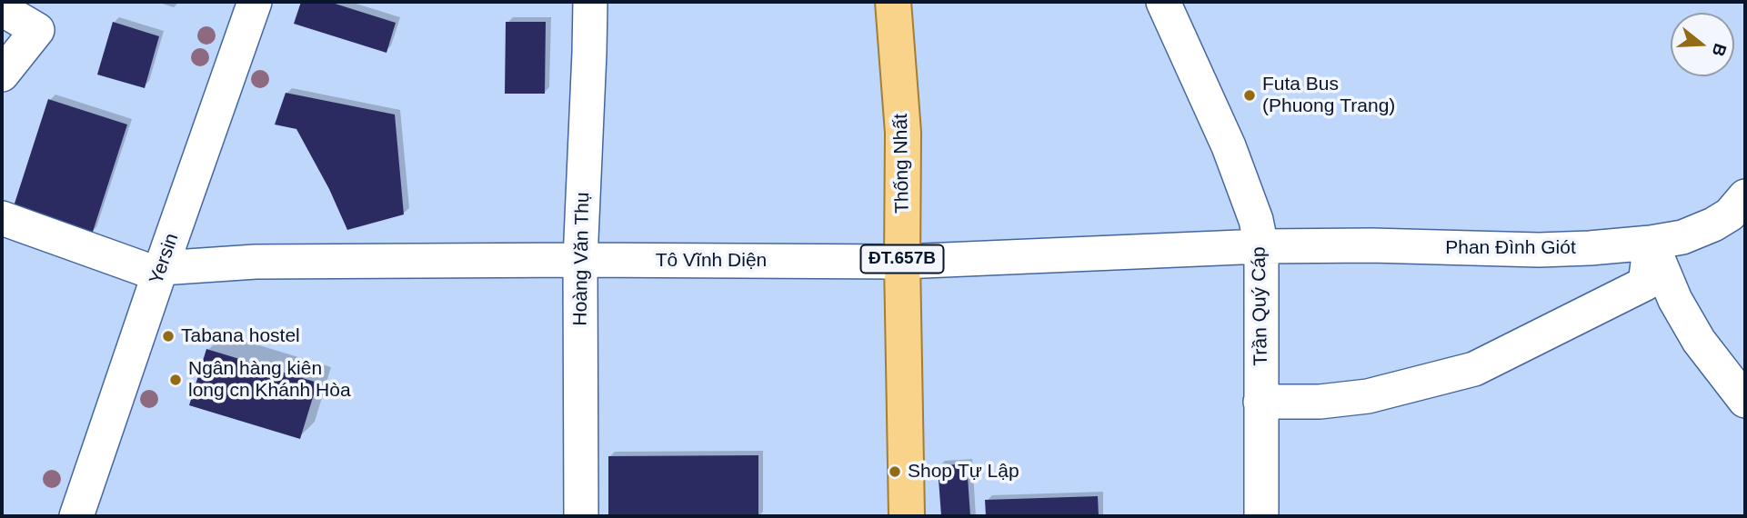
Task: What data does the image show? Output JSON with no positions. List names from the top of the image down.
{
  "streets": {
    "main road": ["Thống Nhất", "ĐT.657B"],
    "street": [
      "Phan Đình Giót",
      "Yersin",
      "Hoàng Văn Thụ",
      "Tô Vĩnh Diện",
      "Trần Quý Cáp"
    ]
  },
  "crossings": [
    ["Thống Nhất", "Tô Vĩnh Diện"],
    ["Phan Đình Giót", "Tô Vĩnh Diện"],
    ["Phan Đình Giót", "Trần Quý Cáp"],
    ["Yersin", "Tô Vĩnh Diện"],
    ["Hoàng Văn Thụ", "Tô Vĩnh Diện"],
    ["Tô Vĩnh Diện", "Trần Quý Cáp"]
  ],
  "places": [
    "Futa Bus (Phuong Trang)",
    "Tabana hostel",
    "Ngân hàng kiên long cn Khánh Hòa",
    "Shop Tự Lập"
  ],
  "north": "right"
}
